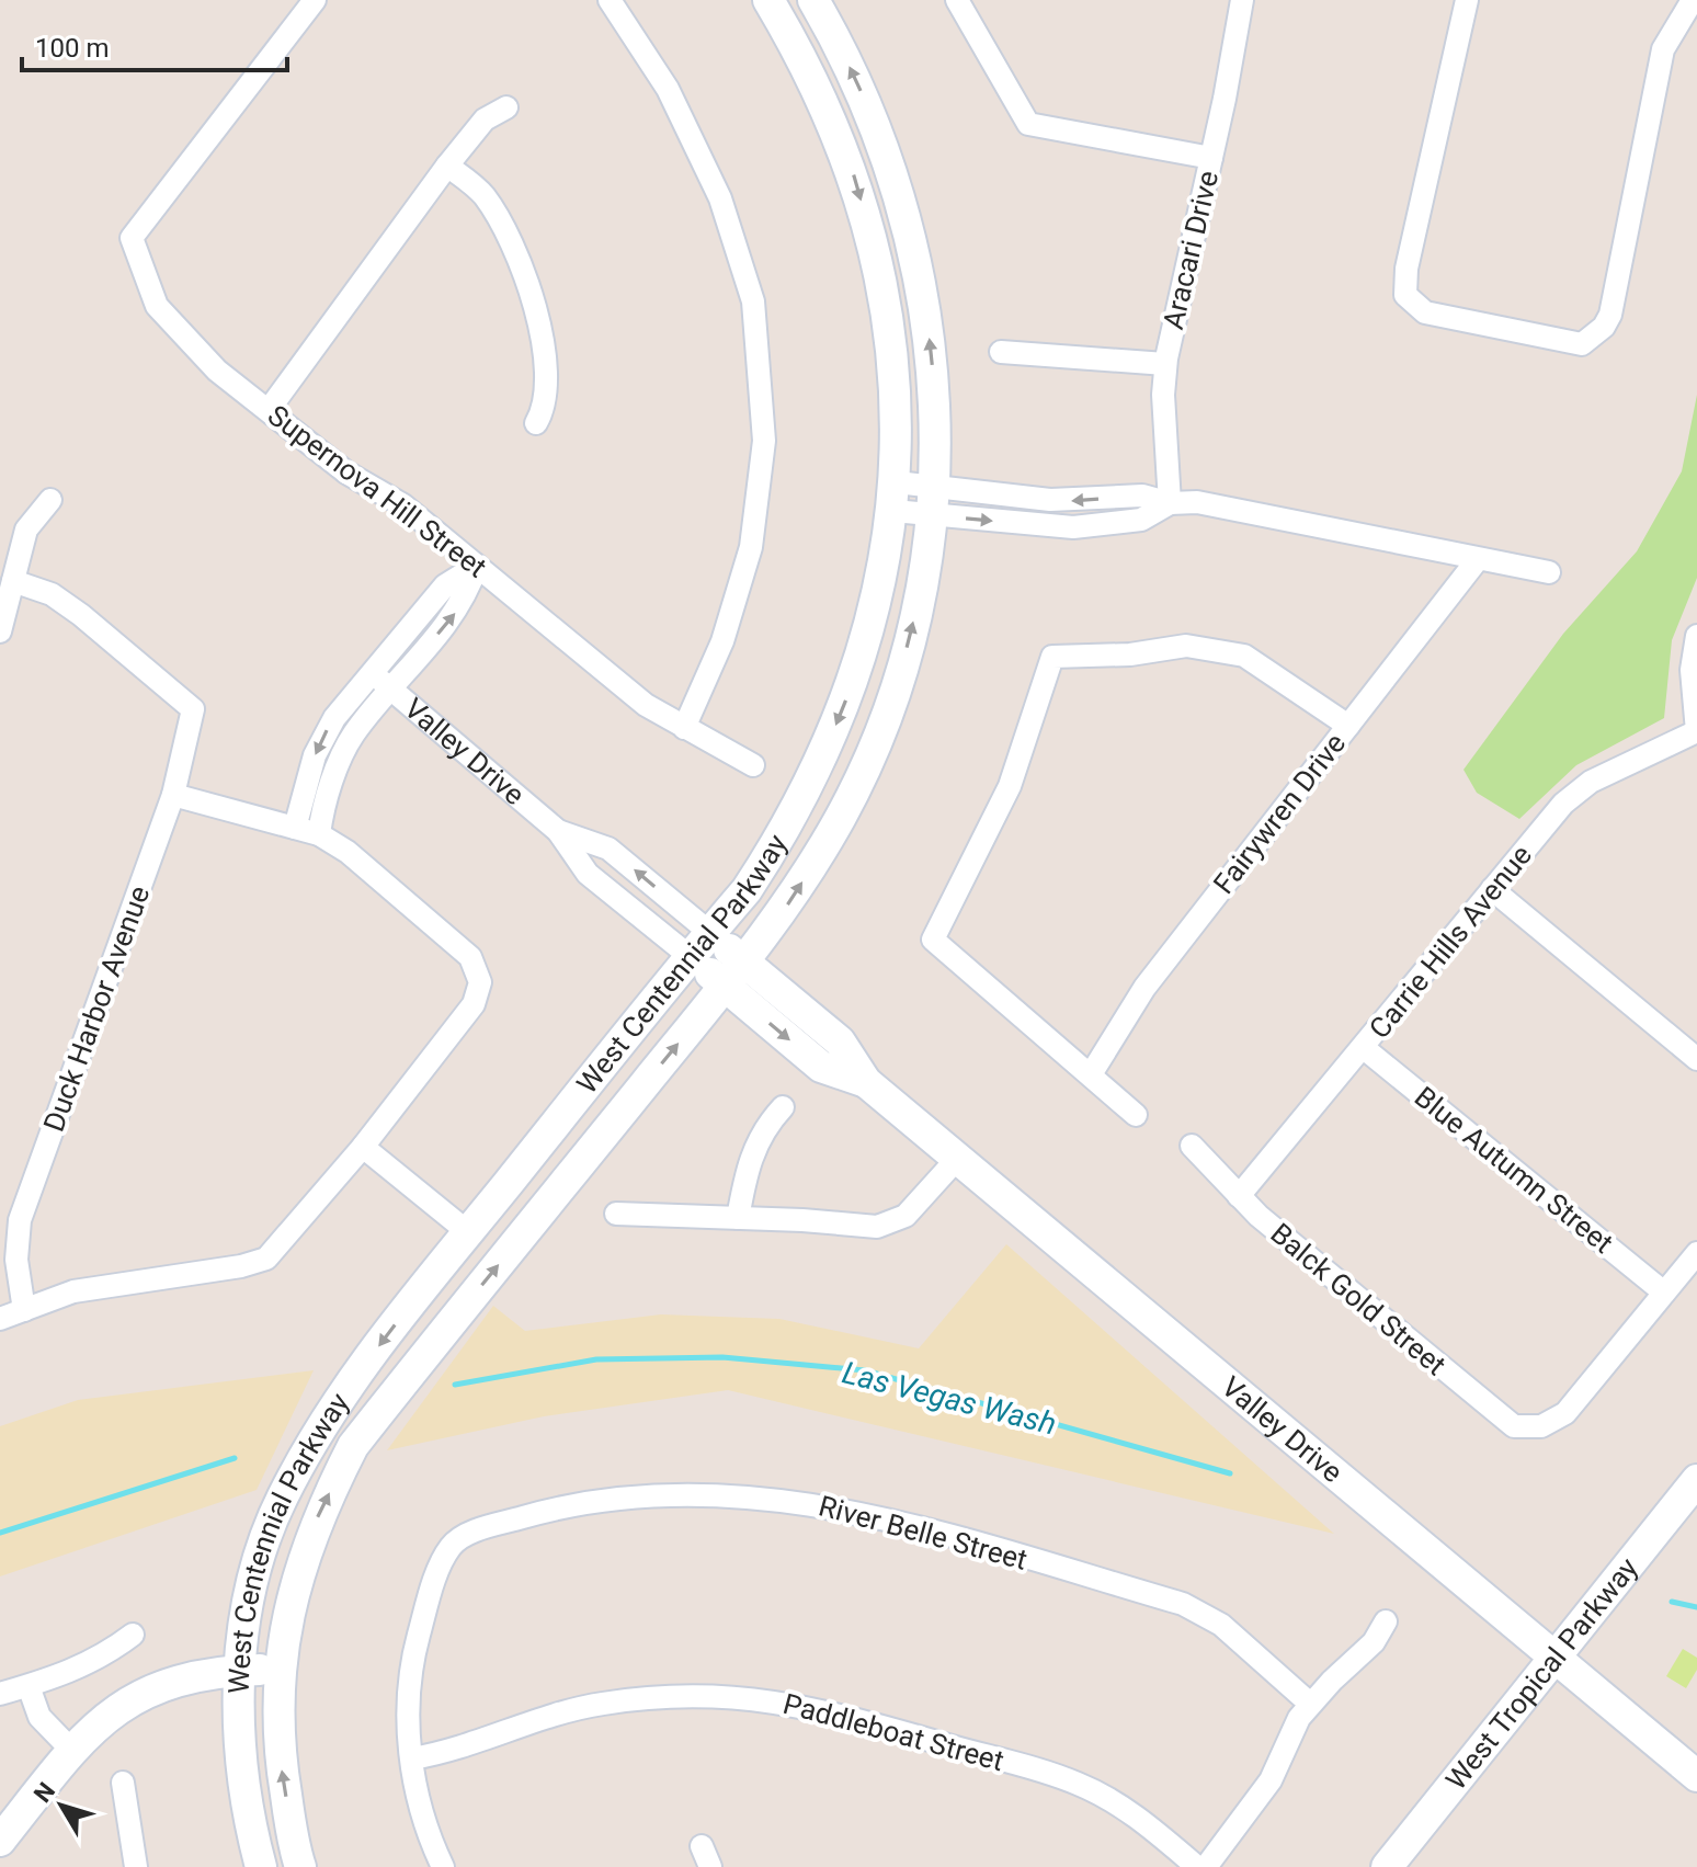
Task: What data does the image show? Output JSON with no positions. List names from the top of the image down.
{
  "streets": {
    "main road": ["Valley Drive", "West Centennial Parkway", "West Tropical Parkway"],
    "street": [
      "Aracari Drive",
      "Supernova Hill Street",
      "Fairywren Drive",
      "Carrie Hills Avenue",
      "Duck Harbor Avenue",
      "Blue Autumn Street",
      "Balck Gold Street",
      "River Belle Street",
      "Paddleboat Street"
    ]
  },
  "crossings": [
    ["Valley Drive", "West Centennial Parkway"],
    ["Valley Drive", "West Tropical Parkway"],
    ["Carrie Hills Avenue", "Blue Autumn Street"],
    ["Carrie Hills Avenue", "Balck Gold Street"],
    ["Blue Autumn Street", "Balck Gold Street"],
    ["River Belle Street", "Paddleboat Street"]
  ],
  "water": ["Las Vegas Wash"],
  "scale_bar": "100 m",
  "north": "top left"
}
